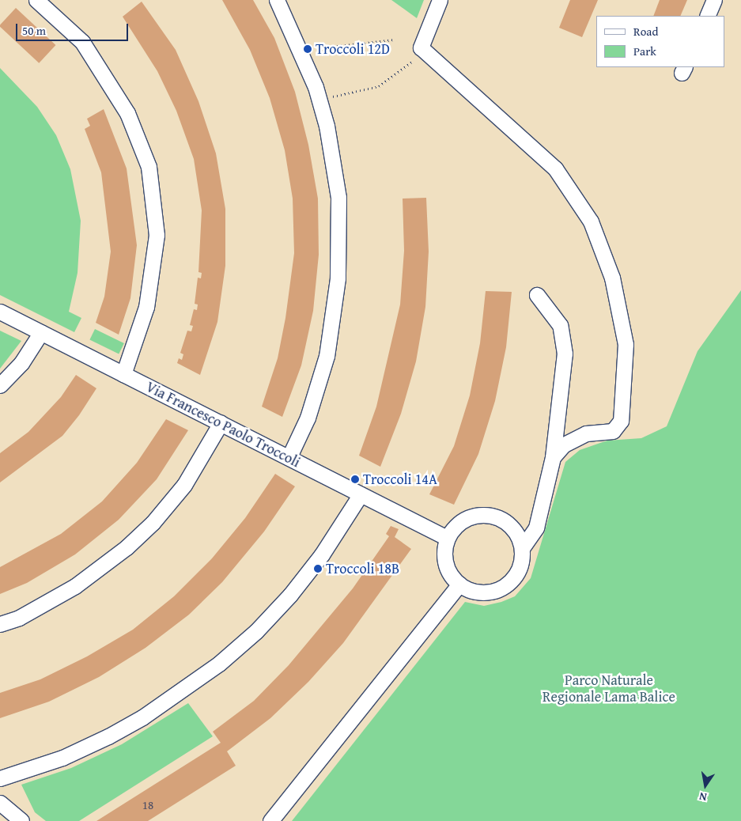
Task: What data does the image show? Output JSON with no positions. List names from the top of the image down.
{
  "streets": {
    "street": ["Via Francesco Paolo Troccoli"]
  },
  "parks": ["Parco Naturale Regionale Lama Balice"],
  "places": ["Troccoli 12D", "Troccoli 14A", "Troccoli 18B"],
  "house_numbers": ["18"],
  "legend": ["Road", "Park"],
  "scale_bar": "50 m",
  "north": "bottom"
}
